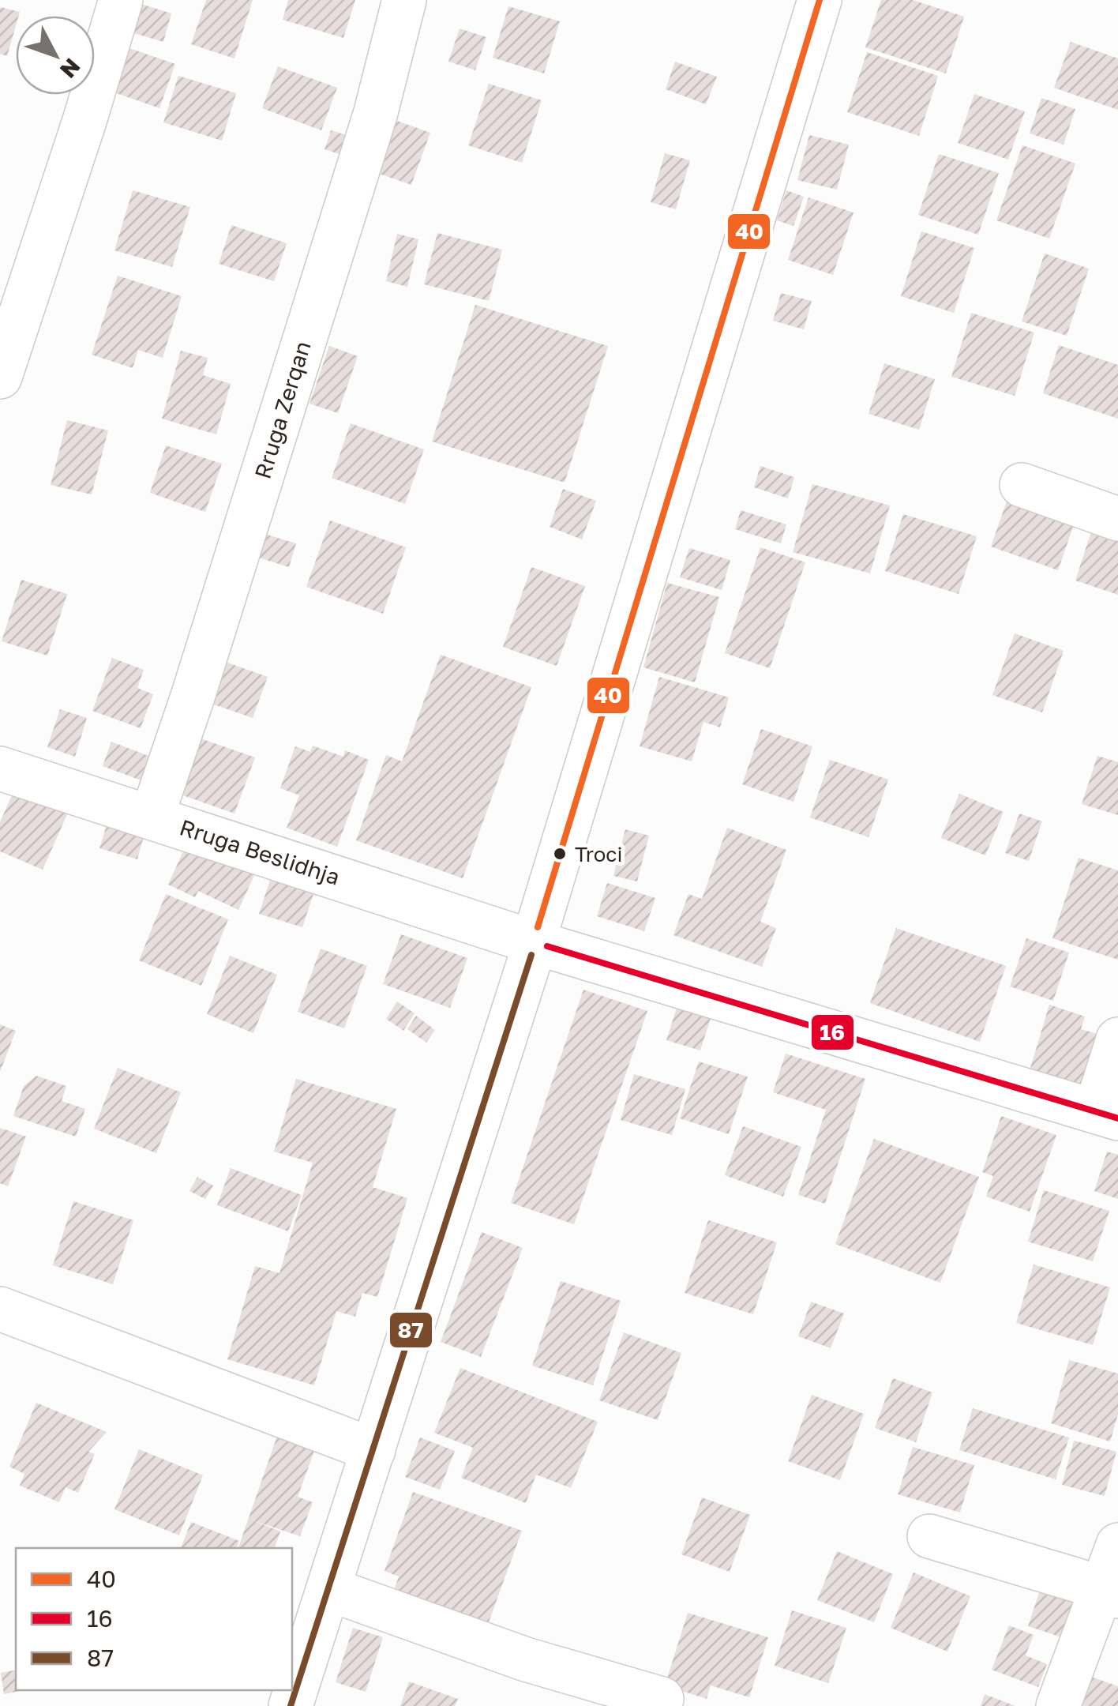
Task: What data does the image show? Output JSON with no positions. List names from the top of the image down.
{
  "streets": {
    "street": ["Rruga Zerqan", "Rruga Beslidhja"]
  },
  "crossings": [
    ["Rruga Zerqan", "Rruga Beslidhja"]
  ],
  "places": ["Troci"],
  "lines": ["transit line 40", "transit line 16", "transit line 87"],
  "legend": ["40", "16", "87"],
  "north": "bottom right"
}
